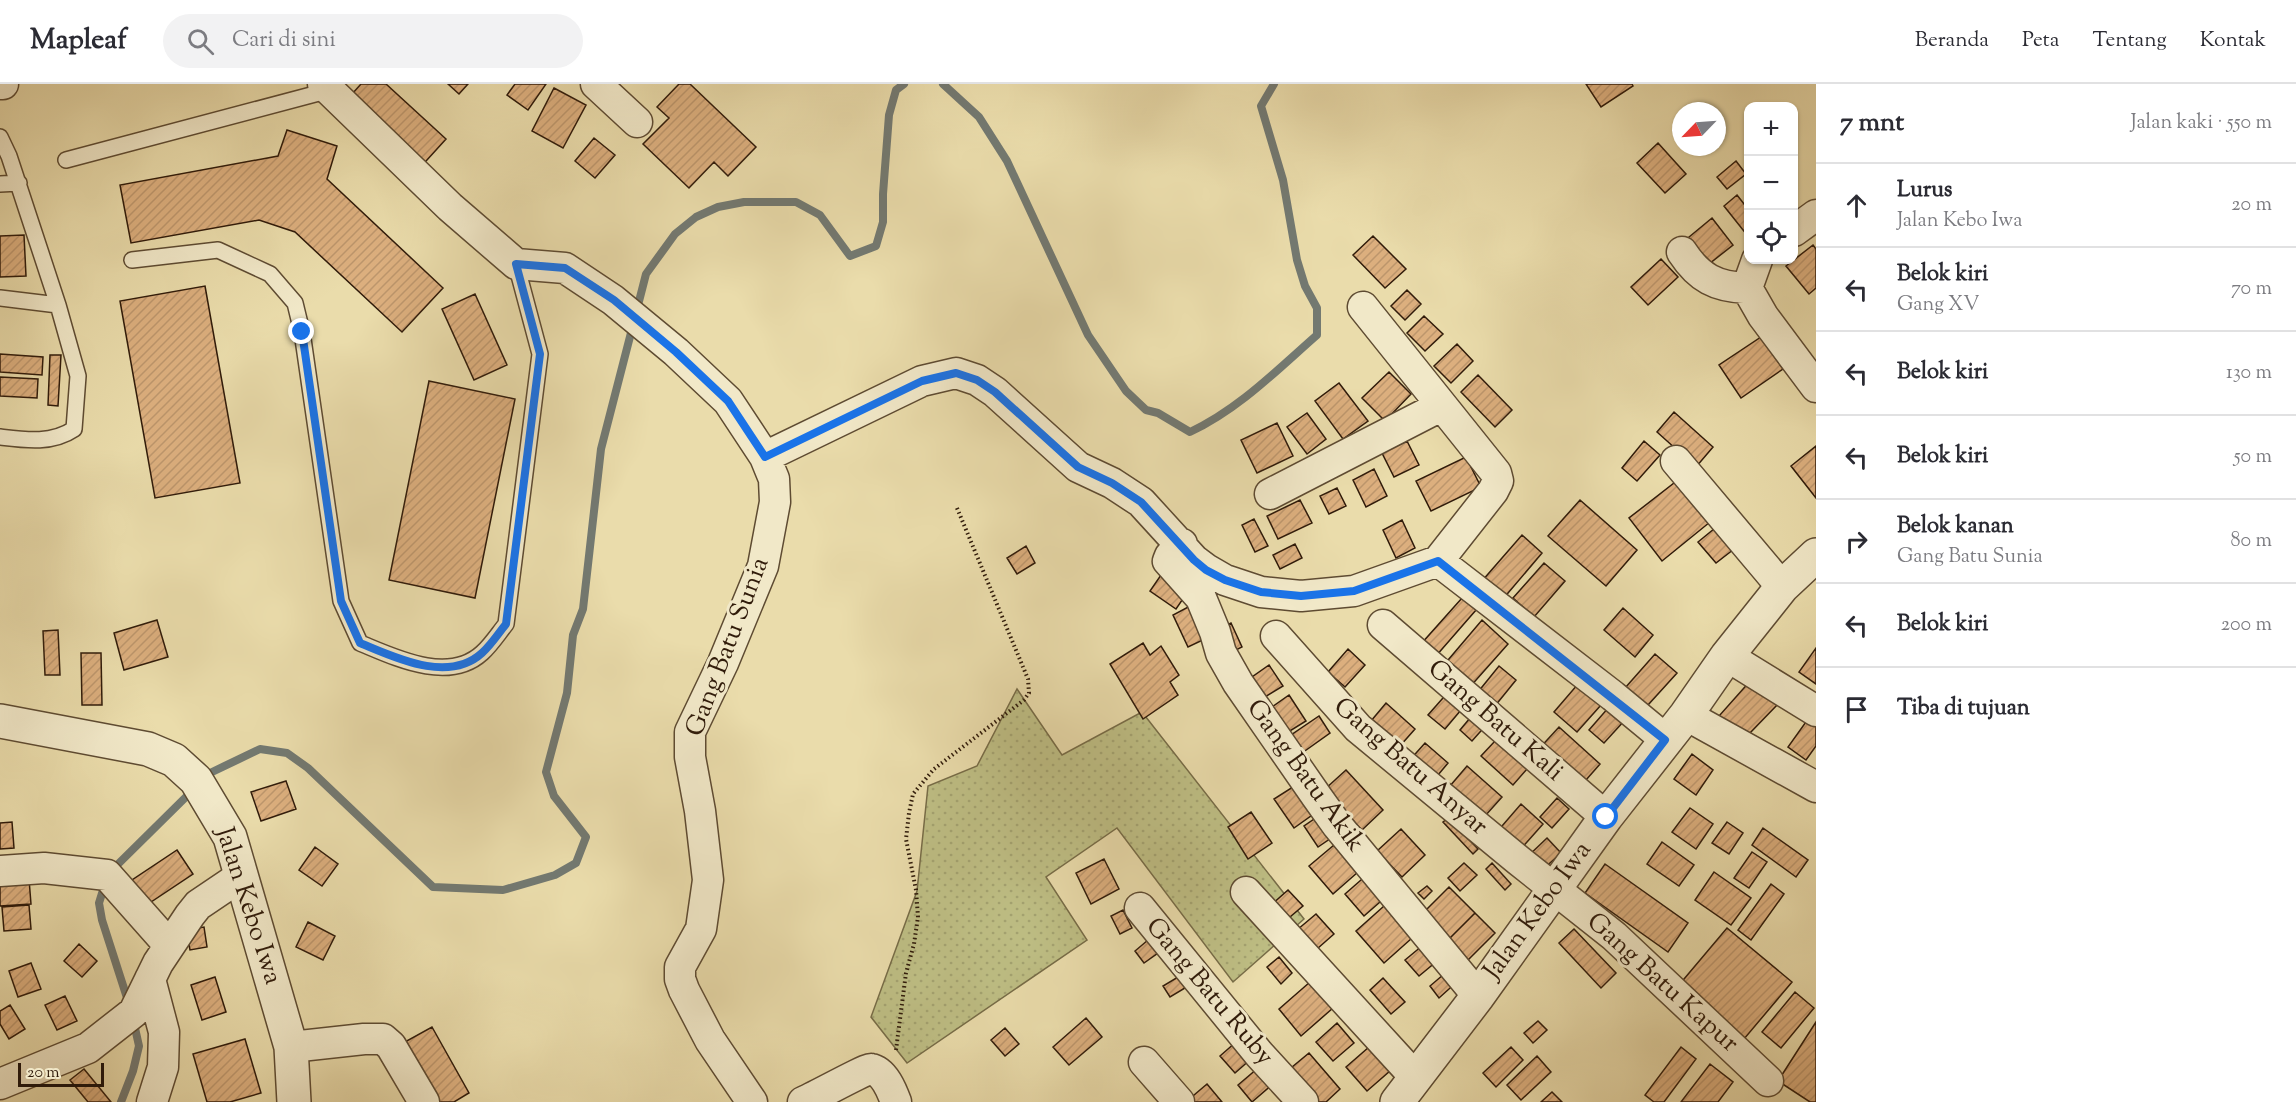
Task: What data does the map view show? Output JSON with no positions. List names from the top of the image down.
{
  "streets": {
    "street": [
      "Gang Batu Sunia",
      "Gang Batu Kali",
      "Gang Batu Anyar",
      "Gang Batu Akik",
      "Jalan Kebo Iwa",
      "Gang Batu Kapur",
      "Gang Batu Ruby"
    ]
  },
  "crossings": [
    ["Gang Batu Kali", "Jalan Kebo Iwa"],
    ["Gang Batu Anyar", "Jalan Kebo Iwa"],
    ["Gang Batu Anyar", "Gang Batu Kapur"],
    ["Gang Batu Akik", "Jalan Kebo Iwa"],
    ["Jalan Kebo Iwa", "Gang Batu Kapur"]
  ],
  "scale_bar": "20 m",
  "north": "bottom left",
  "page": {
    "header": "Mapleaf",
    "search": "Cari di sini",
    "nav": [
      "Beranda",
      "Peta",
      "Tentang",
      "Kontak"
    ],
    "heading": ["7 mnt", "Jalan kaki · 550 m"],
    "map_buttons": ["+", "−"],
    "list": [
      ["Lurus", "Jalan Kebo Iwa", "20 m"],
      ["Belok kiri", "Gang XV", "70 m"],
      ["Belok kiri", "130 m"],
      ["Belok kiri", "50 m"],
      ["Belok kanan", "Gang Batu Sunia", "80 m"],
      ["Belok kiri", "200 m"],
      "Tiba di tujuan"
    ],
    "scale": "20 m"
  }
}
